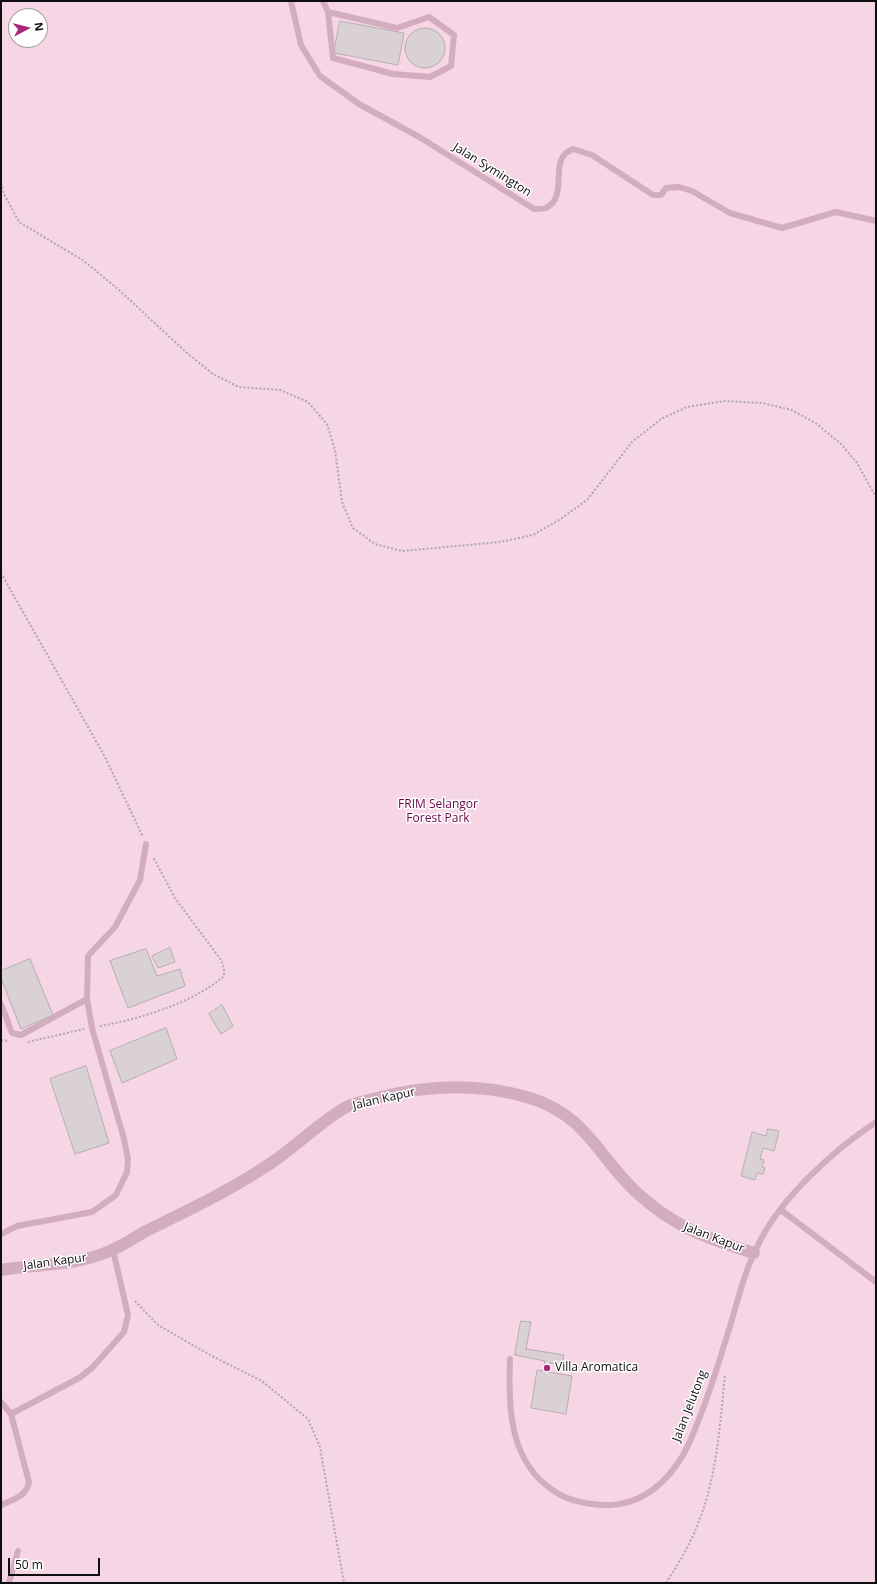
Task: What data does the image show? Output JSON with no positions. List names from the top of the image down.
{
  "streets": {
    "street": ["Jalan Kapur"],
    "lane": ["Jalan Symington", "Jalan Jelutong"]
  },
  "crossings": [
    ["Jalan Kapur", "Jalan Jelutong"]
  ],
  "parks": ["FRIM Selangor Forest Park"],
  "places": ["Villa Aromatica"],
  "scale_bar": "50 m",
  "north": "right"
}
